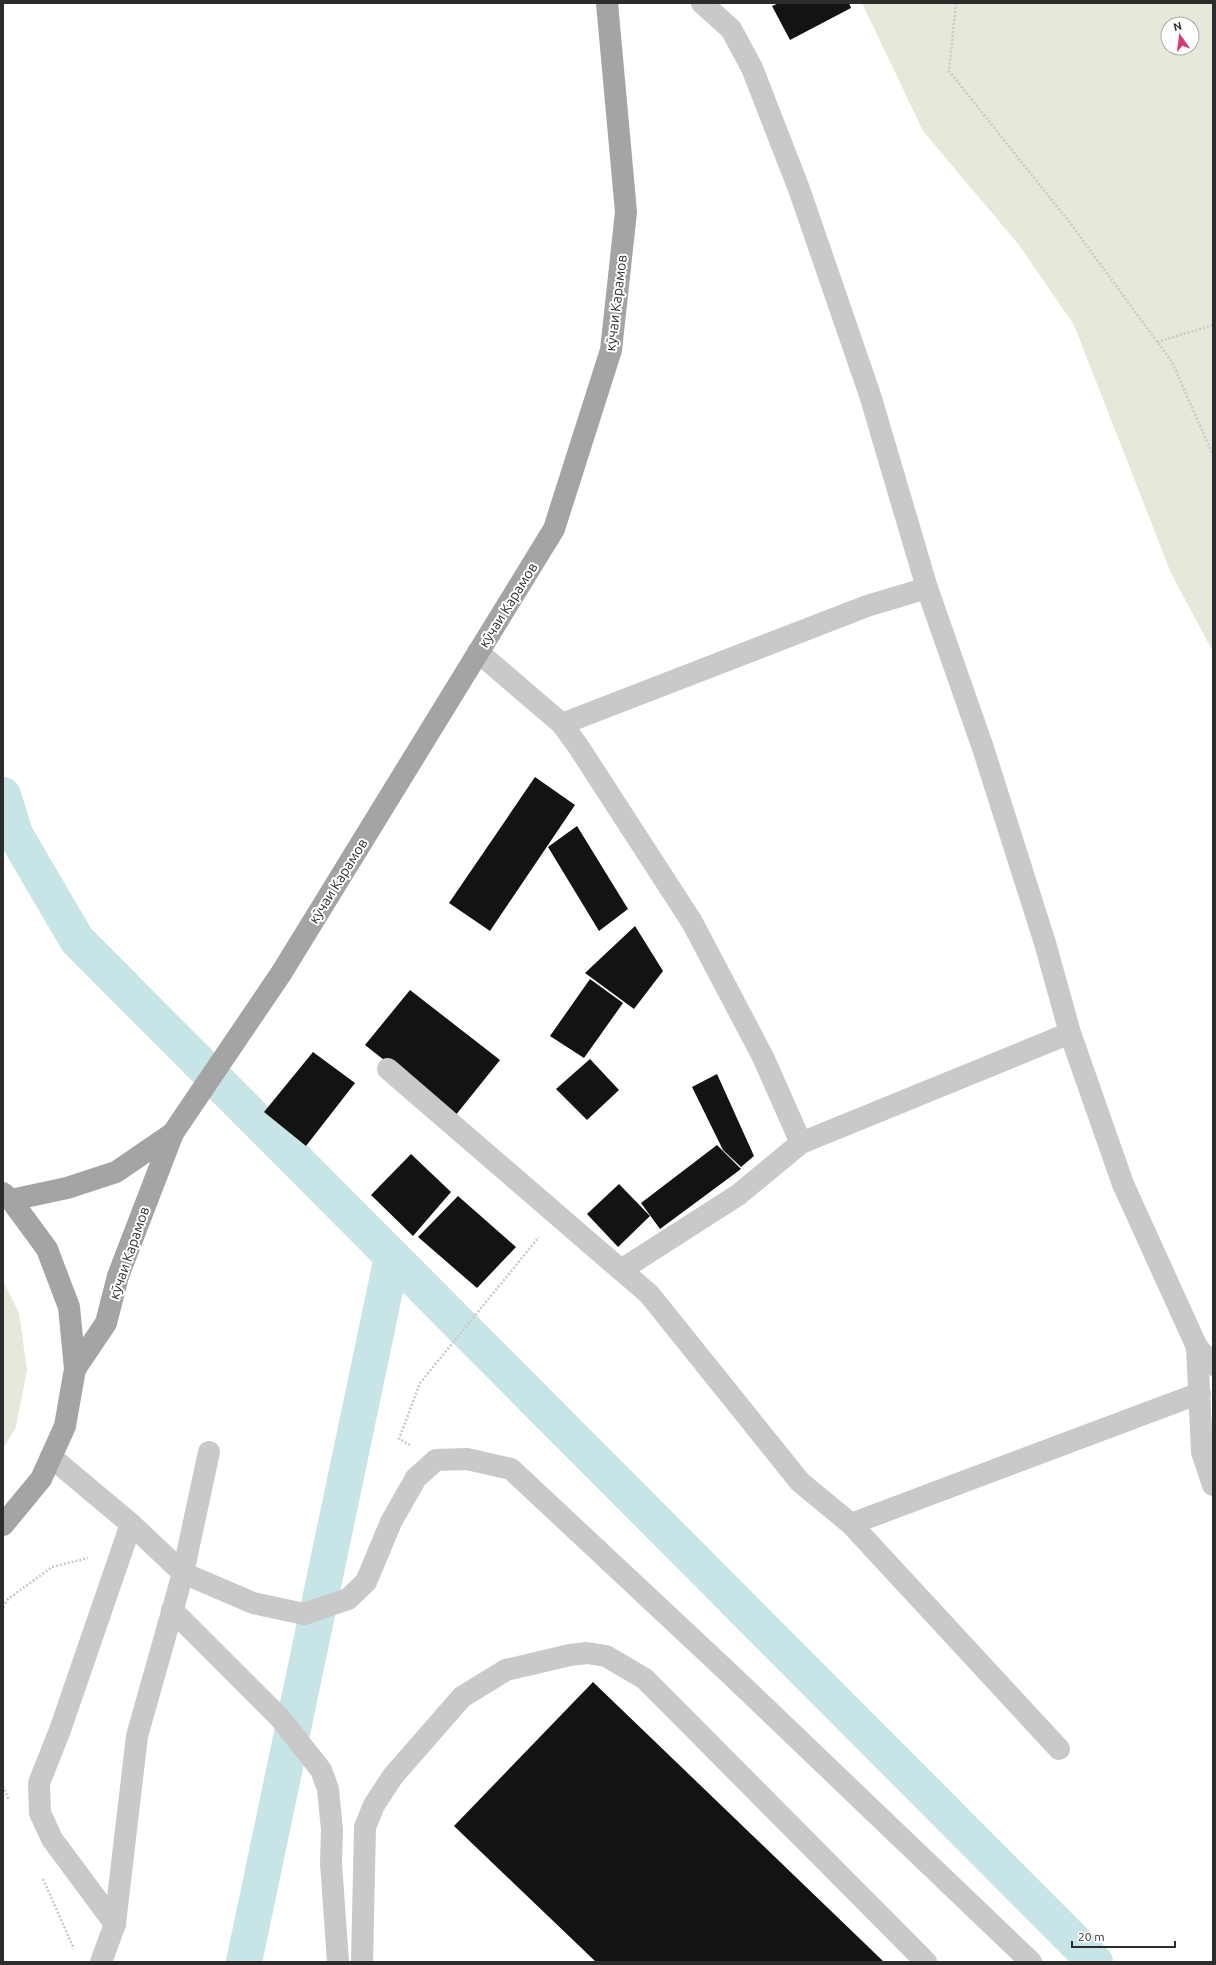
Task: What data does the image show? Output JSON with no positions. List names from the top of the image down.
{
  "streets": {
    "main road": ["кӯчаи Карамов"]
  },
  "scale_bar": "20 m",
  "north": "top"
}
